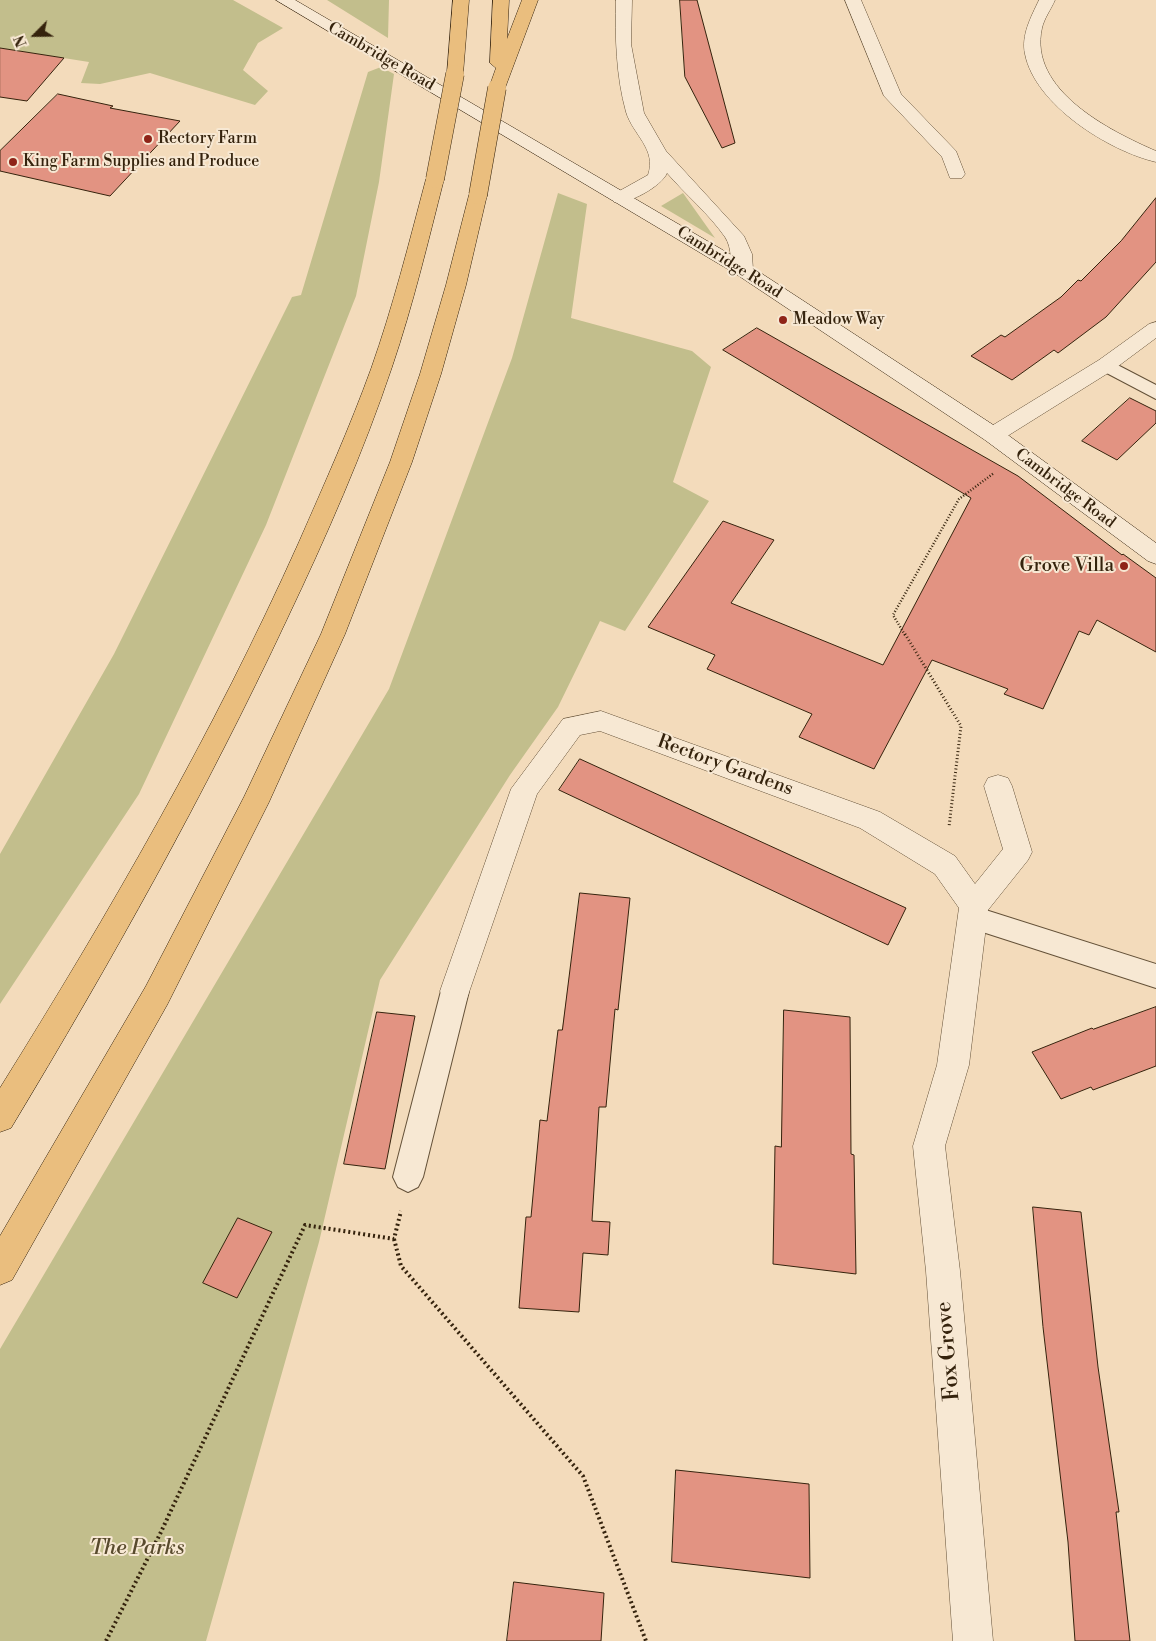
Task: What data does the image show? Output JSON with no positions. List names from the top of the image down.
{
  "streets": {
    "street": ["Cambridge Road", "Rectory Gardens", "Fox Grove"]
  },
  "crossings": [
    ["Rectory Gardens", "Fox Grove"]
  ],
  "parks": ["The Parks"],
  "places": [
    "Rectory Farm",
    "King Farm Supplies and Produce",
    "Meadow Way",
    "Grove Villa"
  ],
  "north": "bottom left"
}
